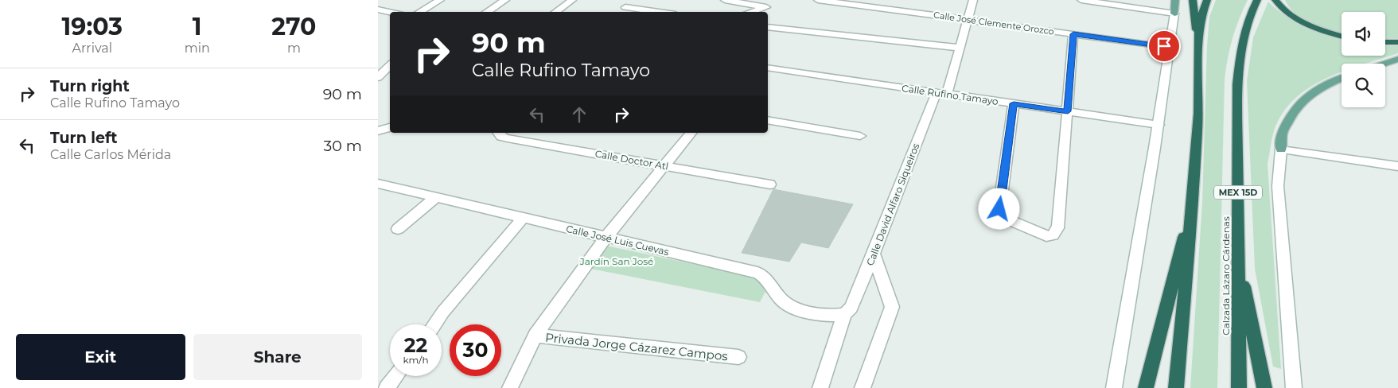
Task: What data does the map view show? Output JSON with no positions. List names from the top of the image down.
{
  "streets": {
    "highway": ["MEX 15D", "Calzada Lázaro Cárdenas"],
    "street": [
      "Calle José Clemente Orozco",
      "Calle Rufino Tamayo",
      "Calle Doctor Atl",
      "Calle David Alfaro Siqueiros",
      "Calle José Luis Cuevas",
      "Privada Jorge Cázarez Campos"
    ]
  },
  "crossings": [
    ["Calle José Clemente Orozco", "Calle David Alfaro Siqueiros"],
    ["Calle Rufino Tamayo", "Calle David Alfaro Siqueiros"],
    ["Calle David Alfaro Siqueiros", "Calle José Luis Cuevas"]
  ],
  "parks": ["Jardín San José"],
  "page": {
    "eta": [
      "19:03",
      "Arrival",
      "1",
      "min",
      "270",
      "m"
    ],
    "turn": ["90 m", "Calle Rufino Tamayo"],
    "list": [
      {
        "name": "Turn right",
        "note": "Calle Rufino Tamayo",
        "value": "90 m"
      },
      {
        "name": "Turn left",
        "note": "Calle Carlos Mérida",
        "value": "30 m"
      }
    ],
    "speed": "22 km/h",
    "limit": "30",
    "buttons": ["Exit", "Share"]
  }
}
